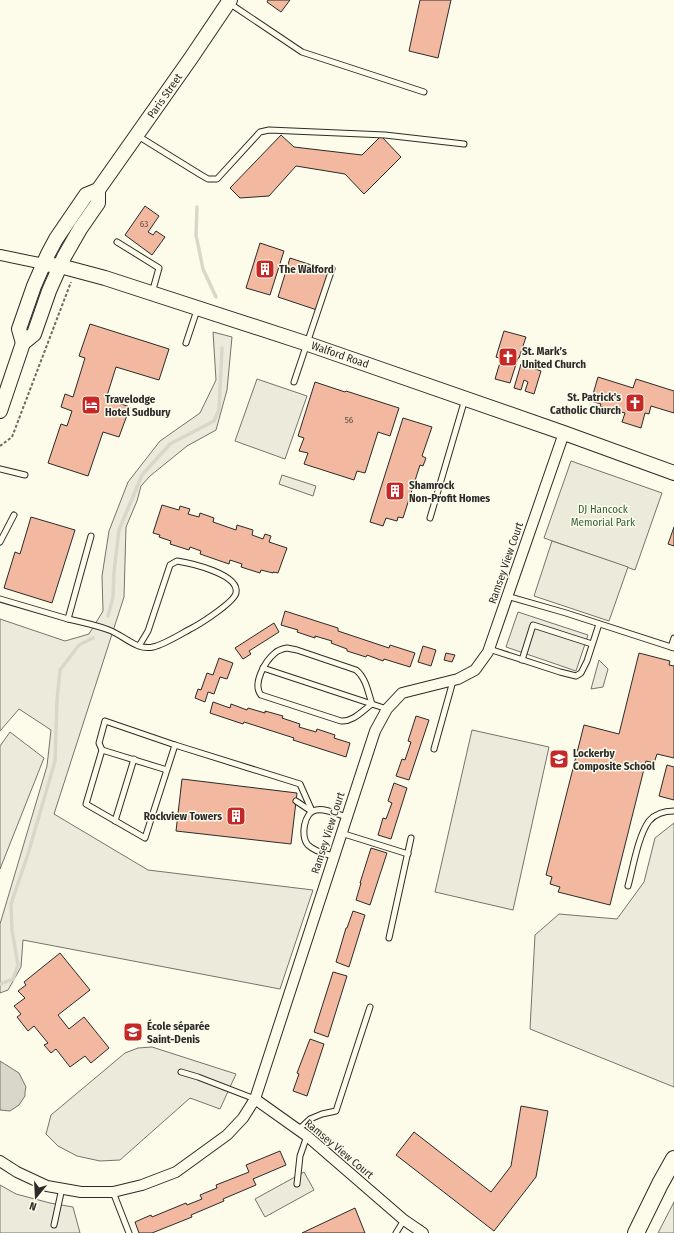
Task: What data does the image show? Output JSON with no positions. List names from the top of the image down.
{
  "streets": {
    "street": ["Paris Street", "Walford Road", "Ramsey View Court"]
  },
  "crossings": [
    ["Paris Street", "Walford Road"],
    ["Walford Road", "Ramsey View Court"]
  ],
  "parks": ["DJ Hancock Memorial Park"],
  "places": {
    "building": ["The Walford", "Shamrock Non-Profit Homes", "Rockview Towers"],
    "church": ["St. Mark’s United Church", "St. Patrick's Catholic Church"],
    "hotel": ["Travelodge Hotel Sudbury"],
    "school or university": ["Lockerby Composite School", "École séparée Saint-Denis"]
  },
  "house_numbers": ["63", "56"],
  "north": "bottom"
}
